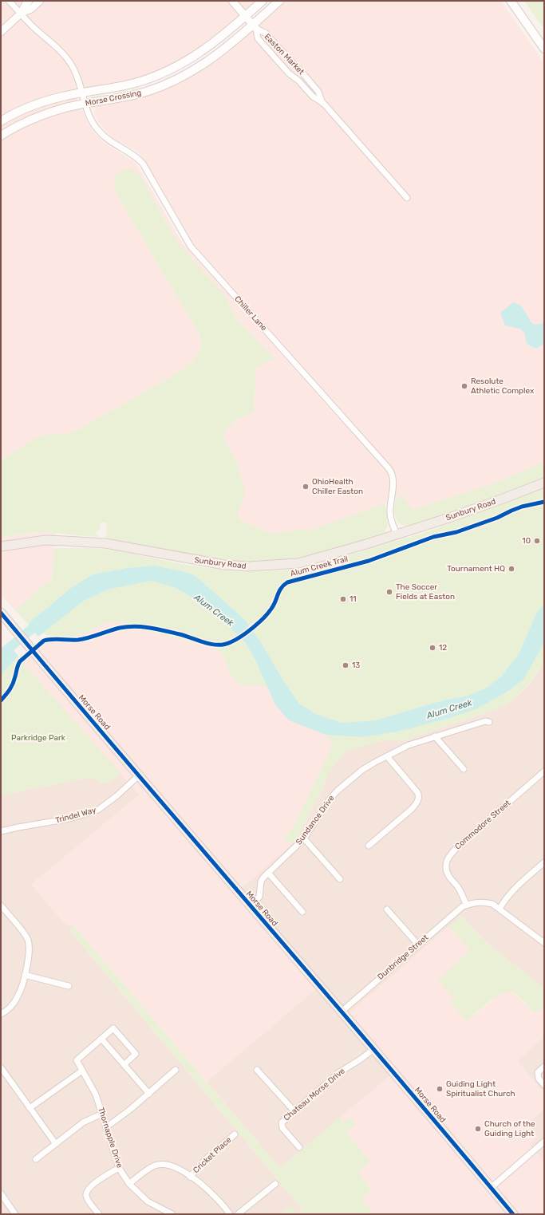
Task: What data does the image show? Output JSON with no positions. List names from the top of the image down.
{
  "streets": {
    "main road": ["Morse Crossing", "Sunbury Road", "Morse Road"],
    "street": [
      "Easton Market",
      "Chiller Lane",
      "Trindel Way",
      "Sundance Drive",
      "Commodore Street",
      "Dunbridge Street",
      "Chateau Morse Drive",
      "Thornapple Drive",
      "Cricket Place"
    ],
    "cycle path": ["Alum Creek Trail"]
  },
  "crossings": [
    ["Easton Market", "Morse Crossing"],
    ["Morse Crossing", "Chiller Lane"],
    ["Chiller Lane", "Sunbury Road"],
    ["Morse Road", "Trindel Way"],
    ["Morse Road", "Sundance Drive"],
    ["Morse Road", "Dunbridge Street"],
    ["Morse Road", "Chateau Morse Drive"],
    ["Commodore Street", "Dunbridge Street"]
  ],
  "water": ["Alum Creek"],
  "parks": ["Parkridge Park"],
  "places": [
    "Resolute Athletic Complex",
    "OhioHealth Chiller Easton",
    "10",
    "Tournament HQ",
    "The Soccer Fields at Easton",
    "11",
    "12",
    "13",
    "Guiding Light Spiritualist Church",
    "Church of the Guiding Light"
  ]
}
